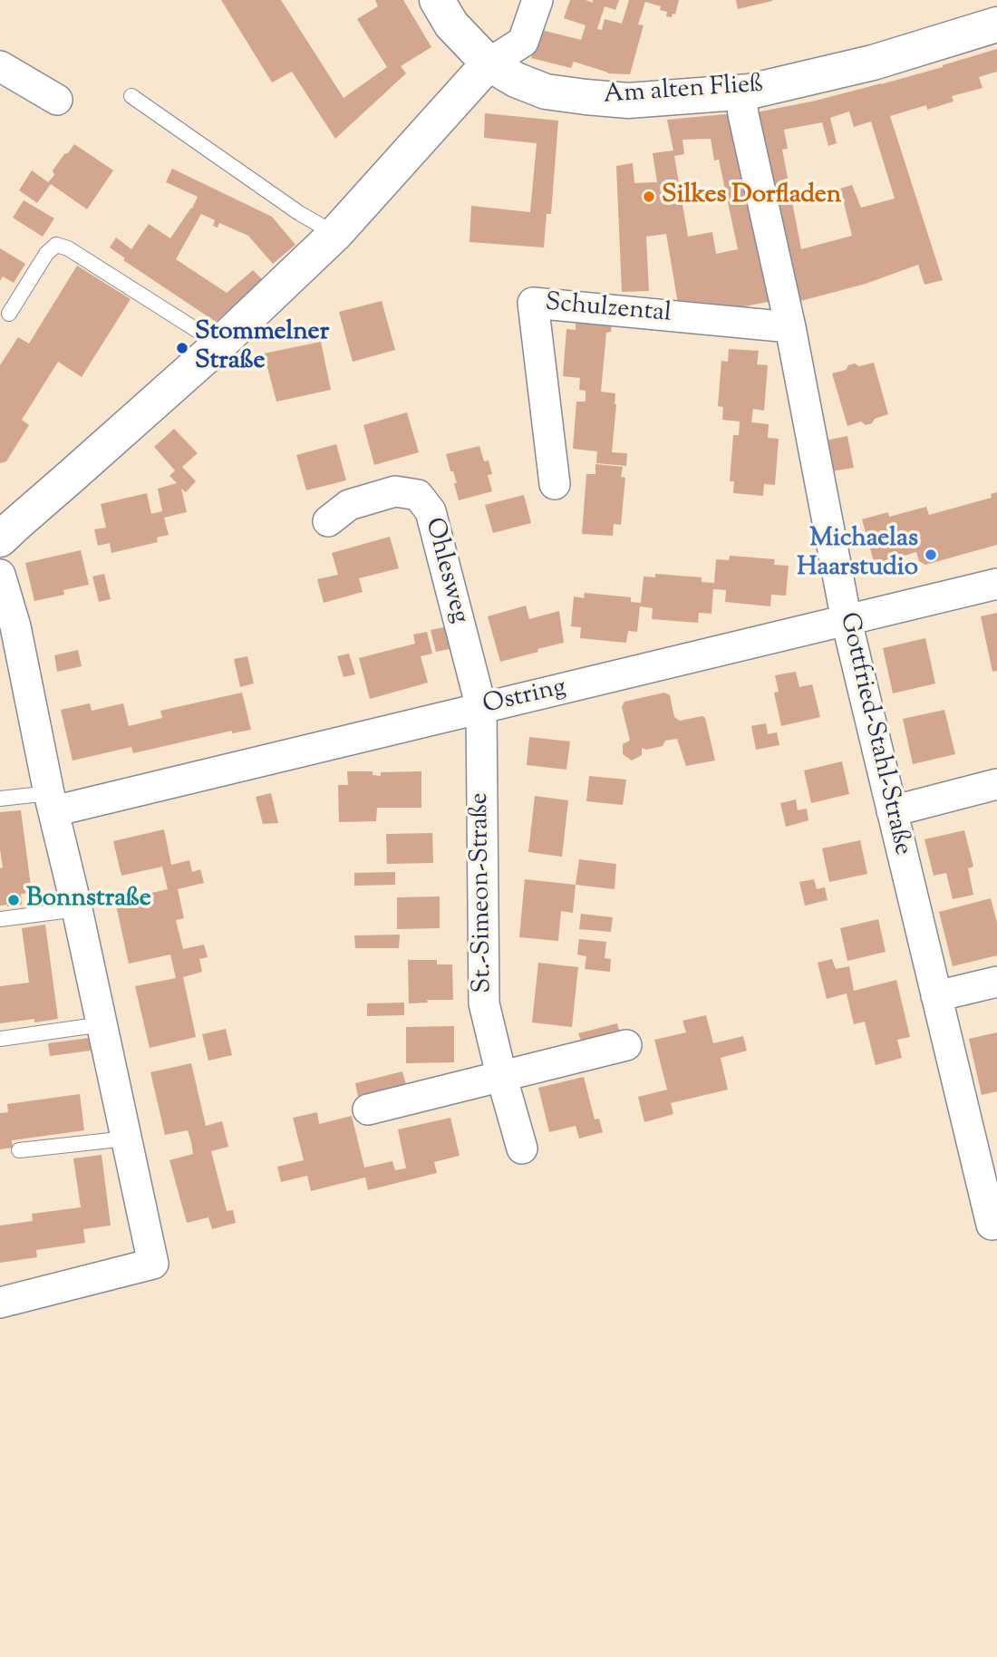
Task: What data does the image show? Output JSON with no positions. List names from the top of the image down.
{
  "streets": {
    "main road": ["Am alten Fließ"],
    "street": [
      "Schulzental",
      "Ohlesweg",
      "Ostring",
      "Gottfried-Stahl-Straße",
      "St.-Simeon-Straße"
    ]
  },
  "crossings": [
    ["Am alten Fließ", "Gottfried-Stahl-Straße"],
    ["Schulzental", "Gottfried-Stahl-Straße"],
    ["Ohlesweg", "Ostring"],
    ["Ohlesweg", "St.-Simeon-Straße"],
    ["Ostring", "Gottfried-Stahl-Straße"],
    ["Ostring", "St.-Simeon-Straße"]
  ],
  "places": [
    "Silkes Dorfladen",
    "Stommelner Straße",
    "Michaelas Haarstudio",
    "Bonnstraße"
  ]
}
